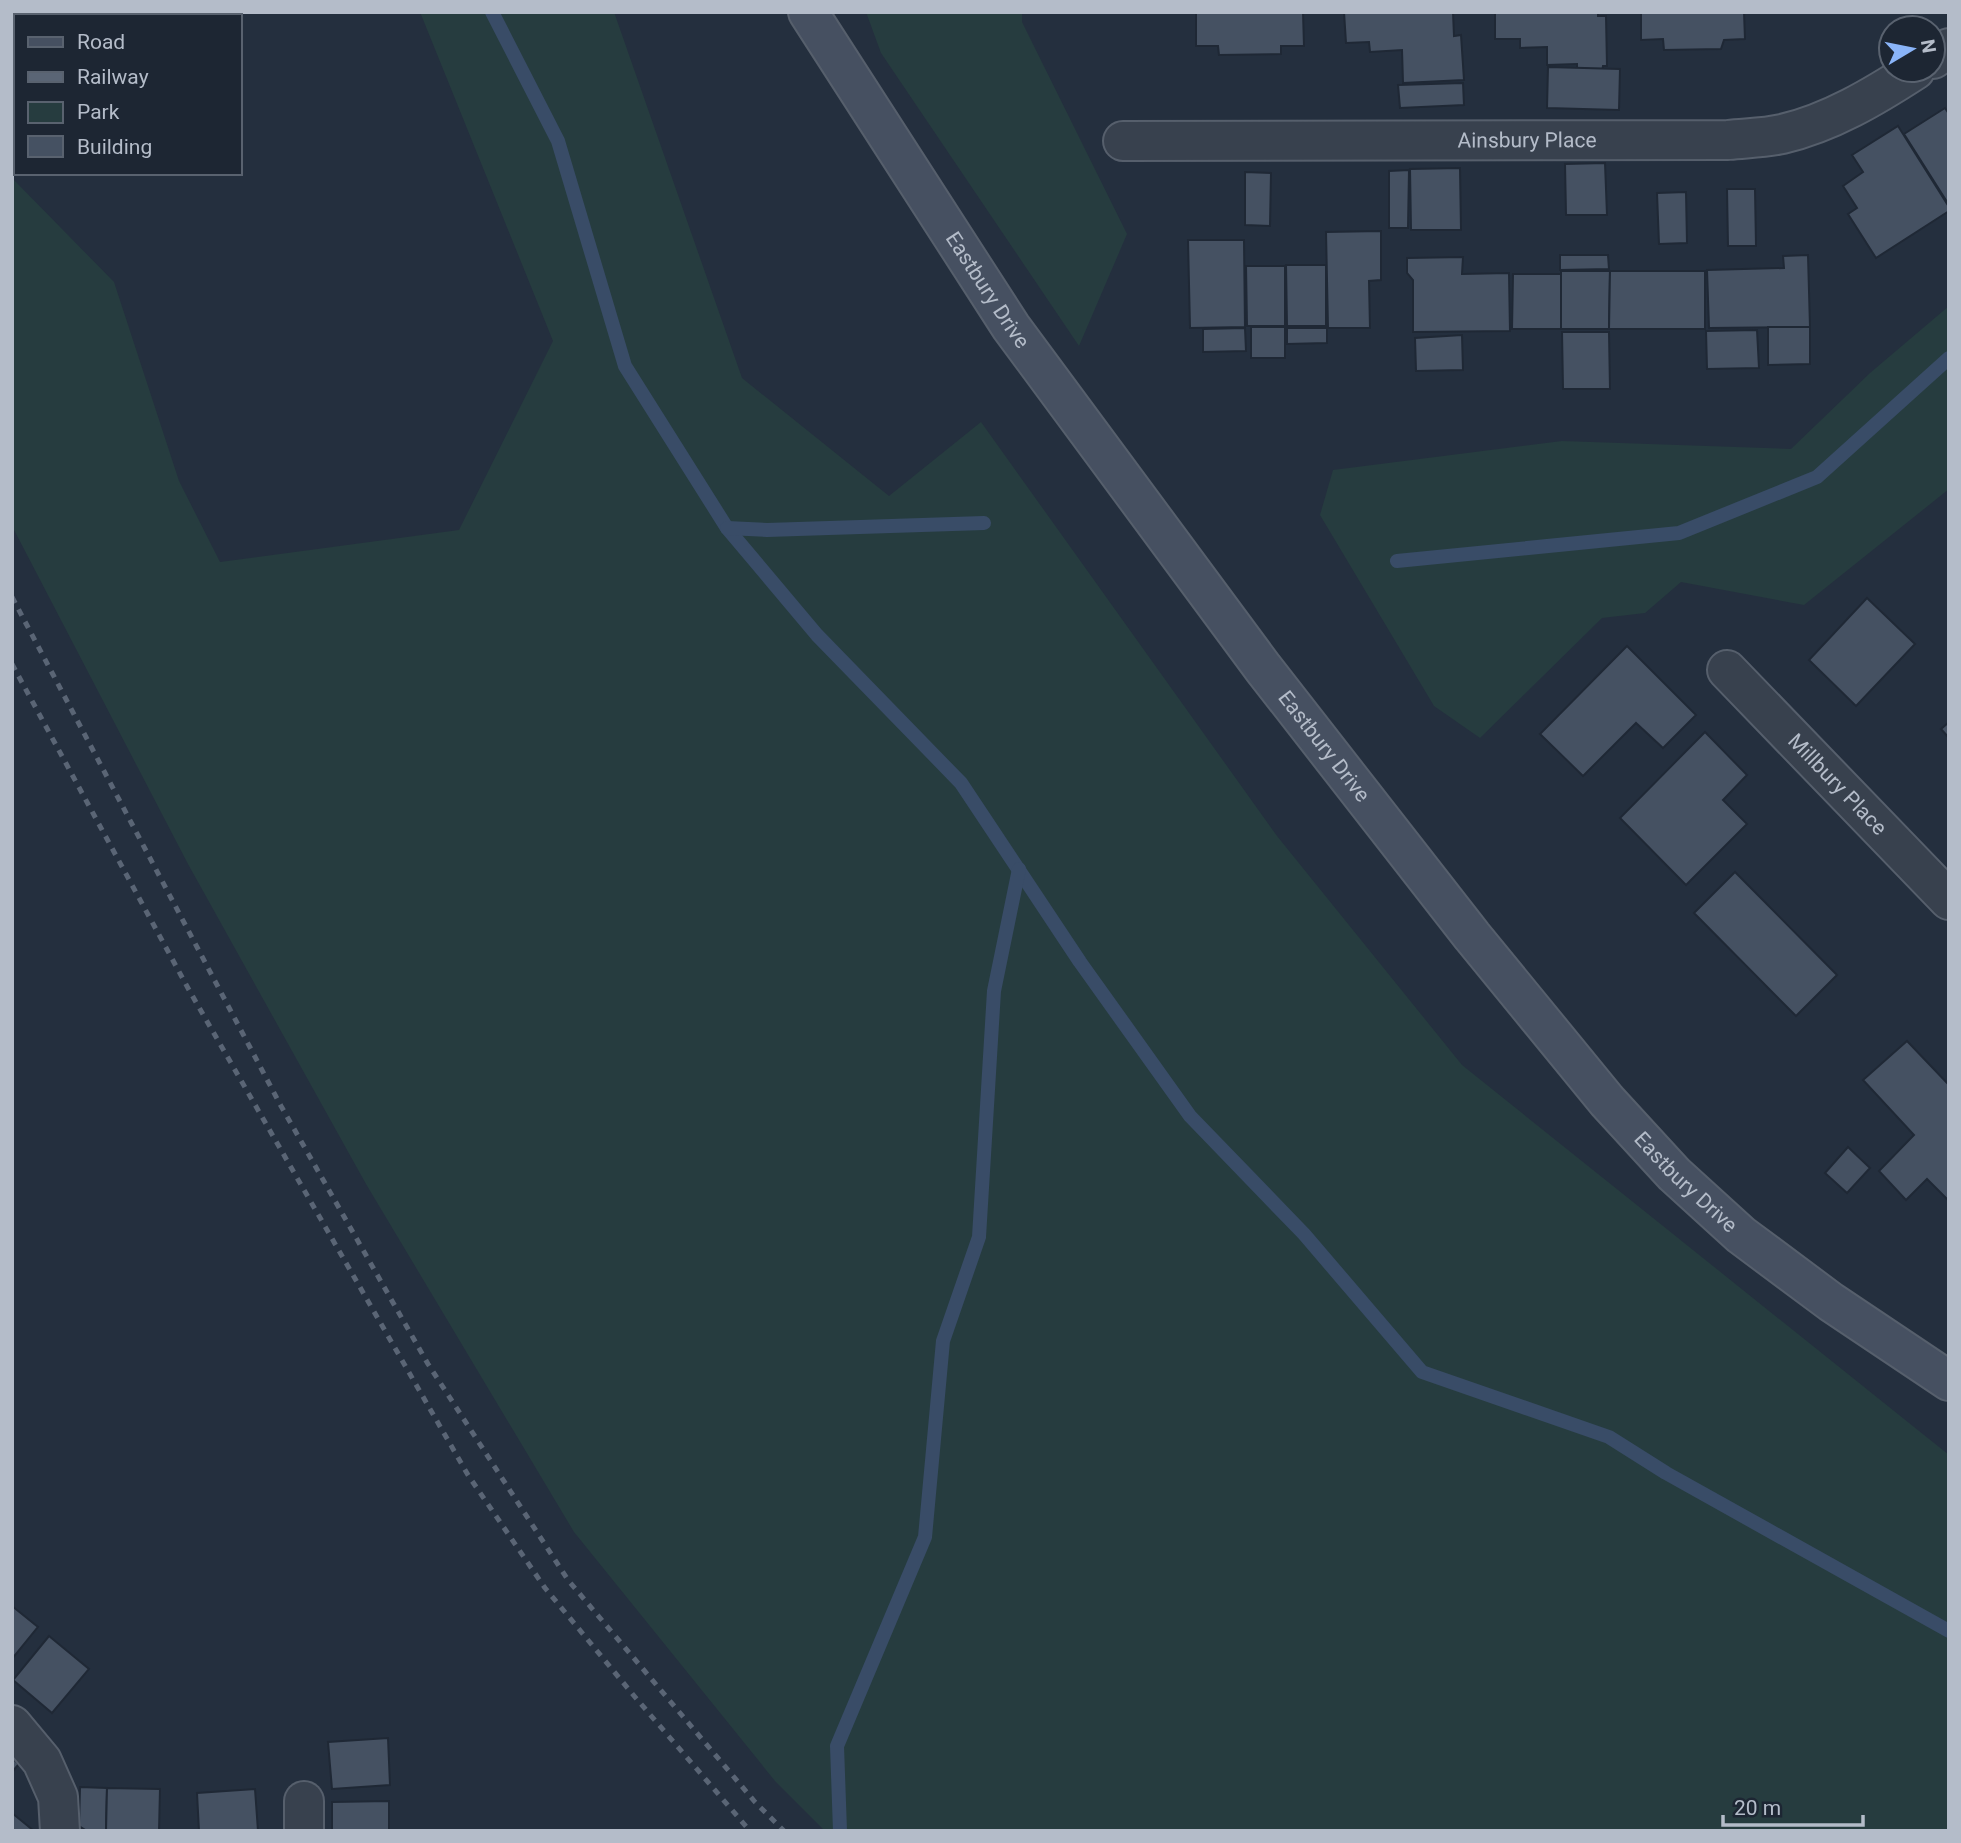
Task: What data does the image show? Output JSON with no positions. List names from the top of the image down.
{
  "streets": {
    "street": ["Ainsbury Place", "Eastbury Drive", "Millbury Place"]
  },
  "legend": [
    "Road",
    "Railway",
    "Park",
    "Building"
  ],
  "scale_bar": "20 m",
  "north": "right"
}
